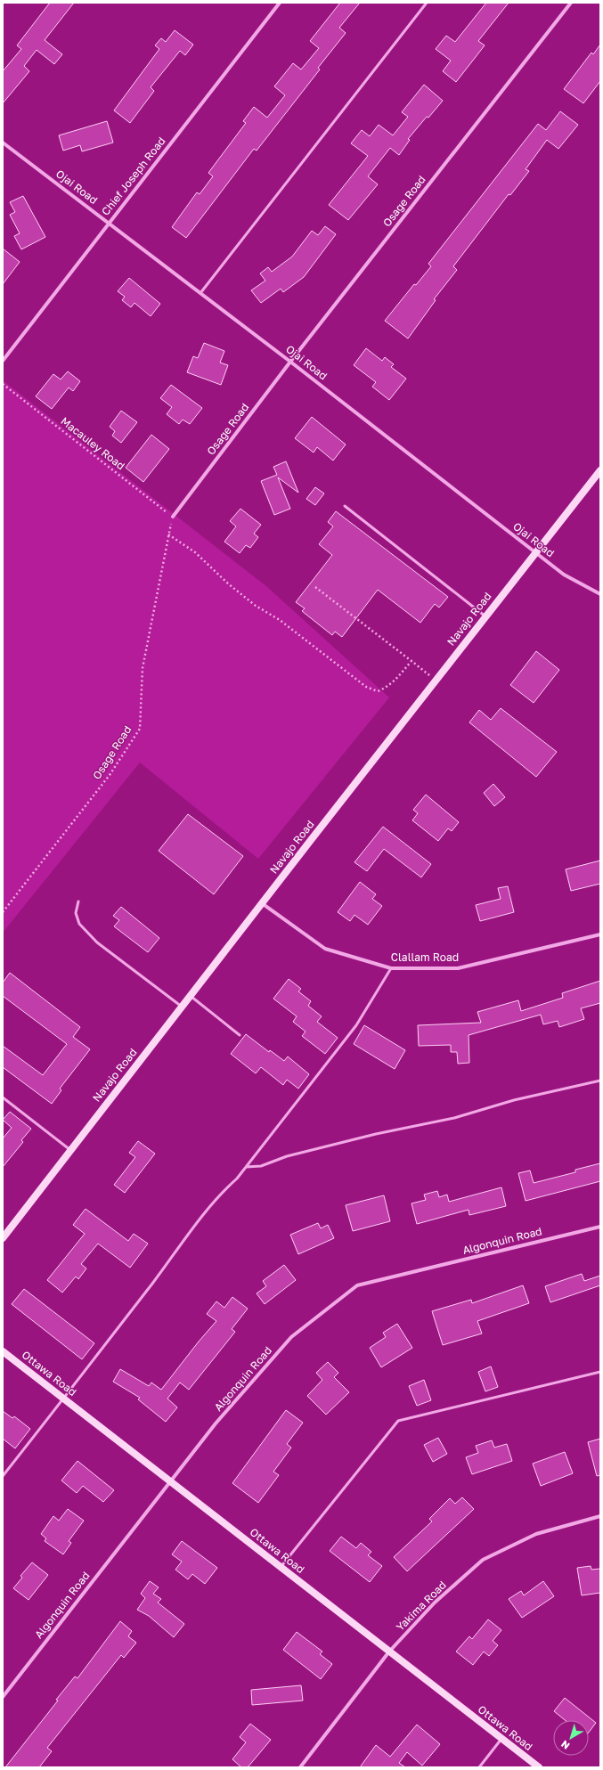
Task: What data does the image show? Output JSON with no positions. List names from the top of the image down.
{
  "streets": {
    "main road": ["Navajo Road", "Ottawa Road"],
    "street": [
      "Chief Joseph Road",
      "Ojai Road",
      "Osage Road",
      "Clallam Road",
      "Algonquin Road",
      "Yakima Road"
    ],
    "path": ["Macauley Road"]
  },
  "crossings": [
    ["Chief Joseph Road", "Ojai Road"],
    ["Ojai Road", "Osage Road"],
    ["Ojai Road", "Navajo Road"],
    ["Osage Road", "Macauley Road"],
    ["Navajo Road", "Clallam Road"],
    ["Algonquin Road", "Ottawa Road"],
    ["Ottawa Road", "Yakima Road"]
  ],
  "north": "bottom left"
}
